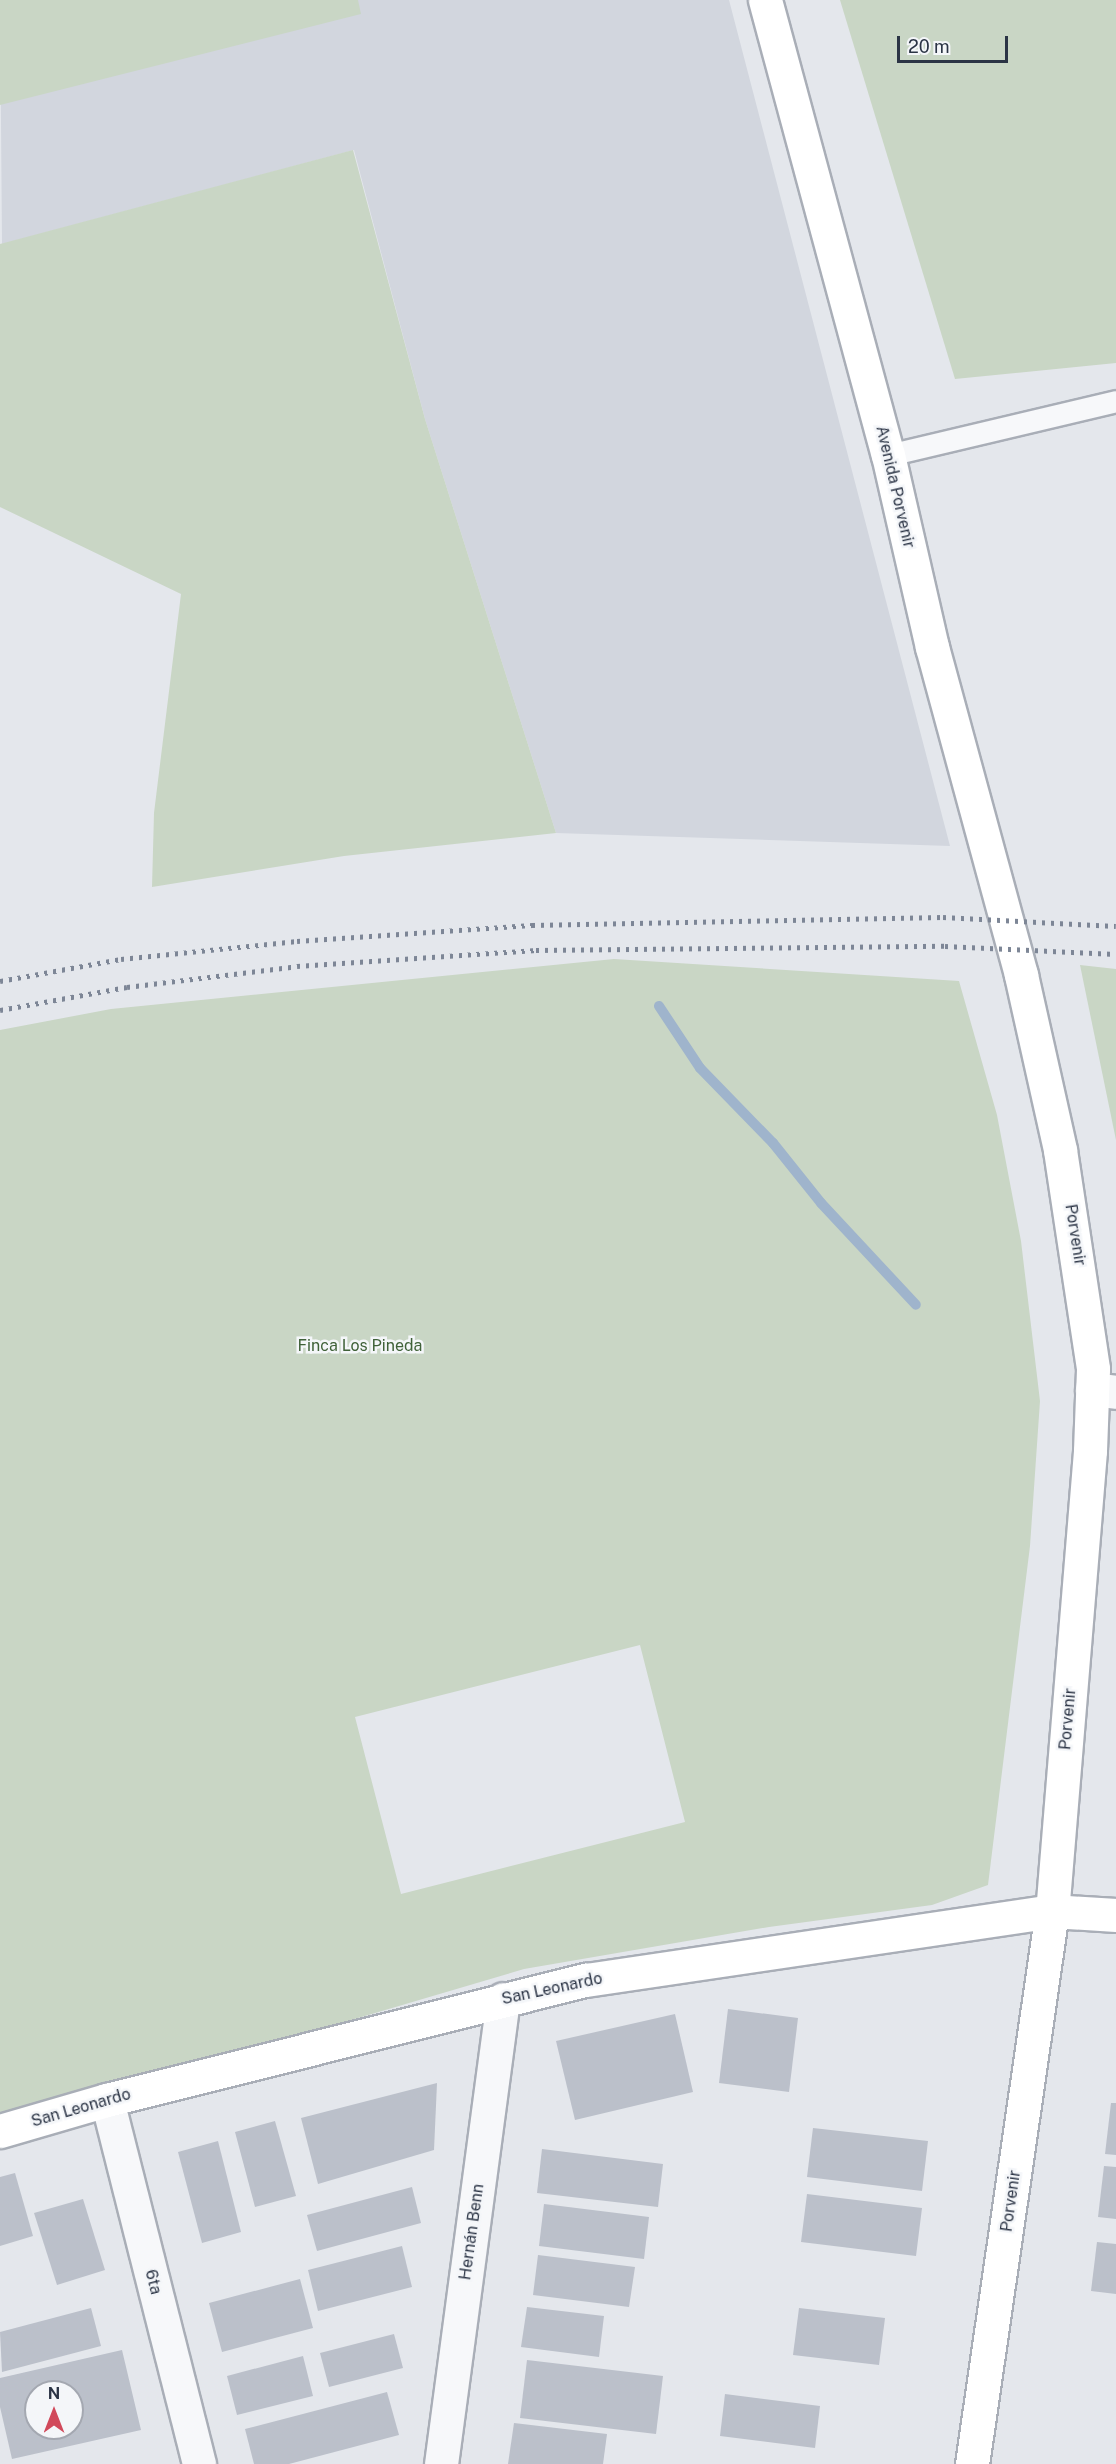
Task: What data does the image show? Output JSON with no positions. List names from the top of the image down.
{
  "streets": {
    "main road": ["Avenida Porvenir", "Porvenir", "San Leonardo"],
    "street": ["Hernán Benn", "6ta"]
  },
  "crossings": [
    ["Avenida Porvenir", "Porvenir"],
    ["Porvenir", "San Leonardo"],
    ["San Leonardo", "Hernán Benn"],
    ["San Leonardo", "6ta"]
  ],
  "parks": ["Finca Los Pineda"],
  "scale_bar": "20 m",
  "north": "top"
}
